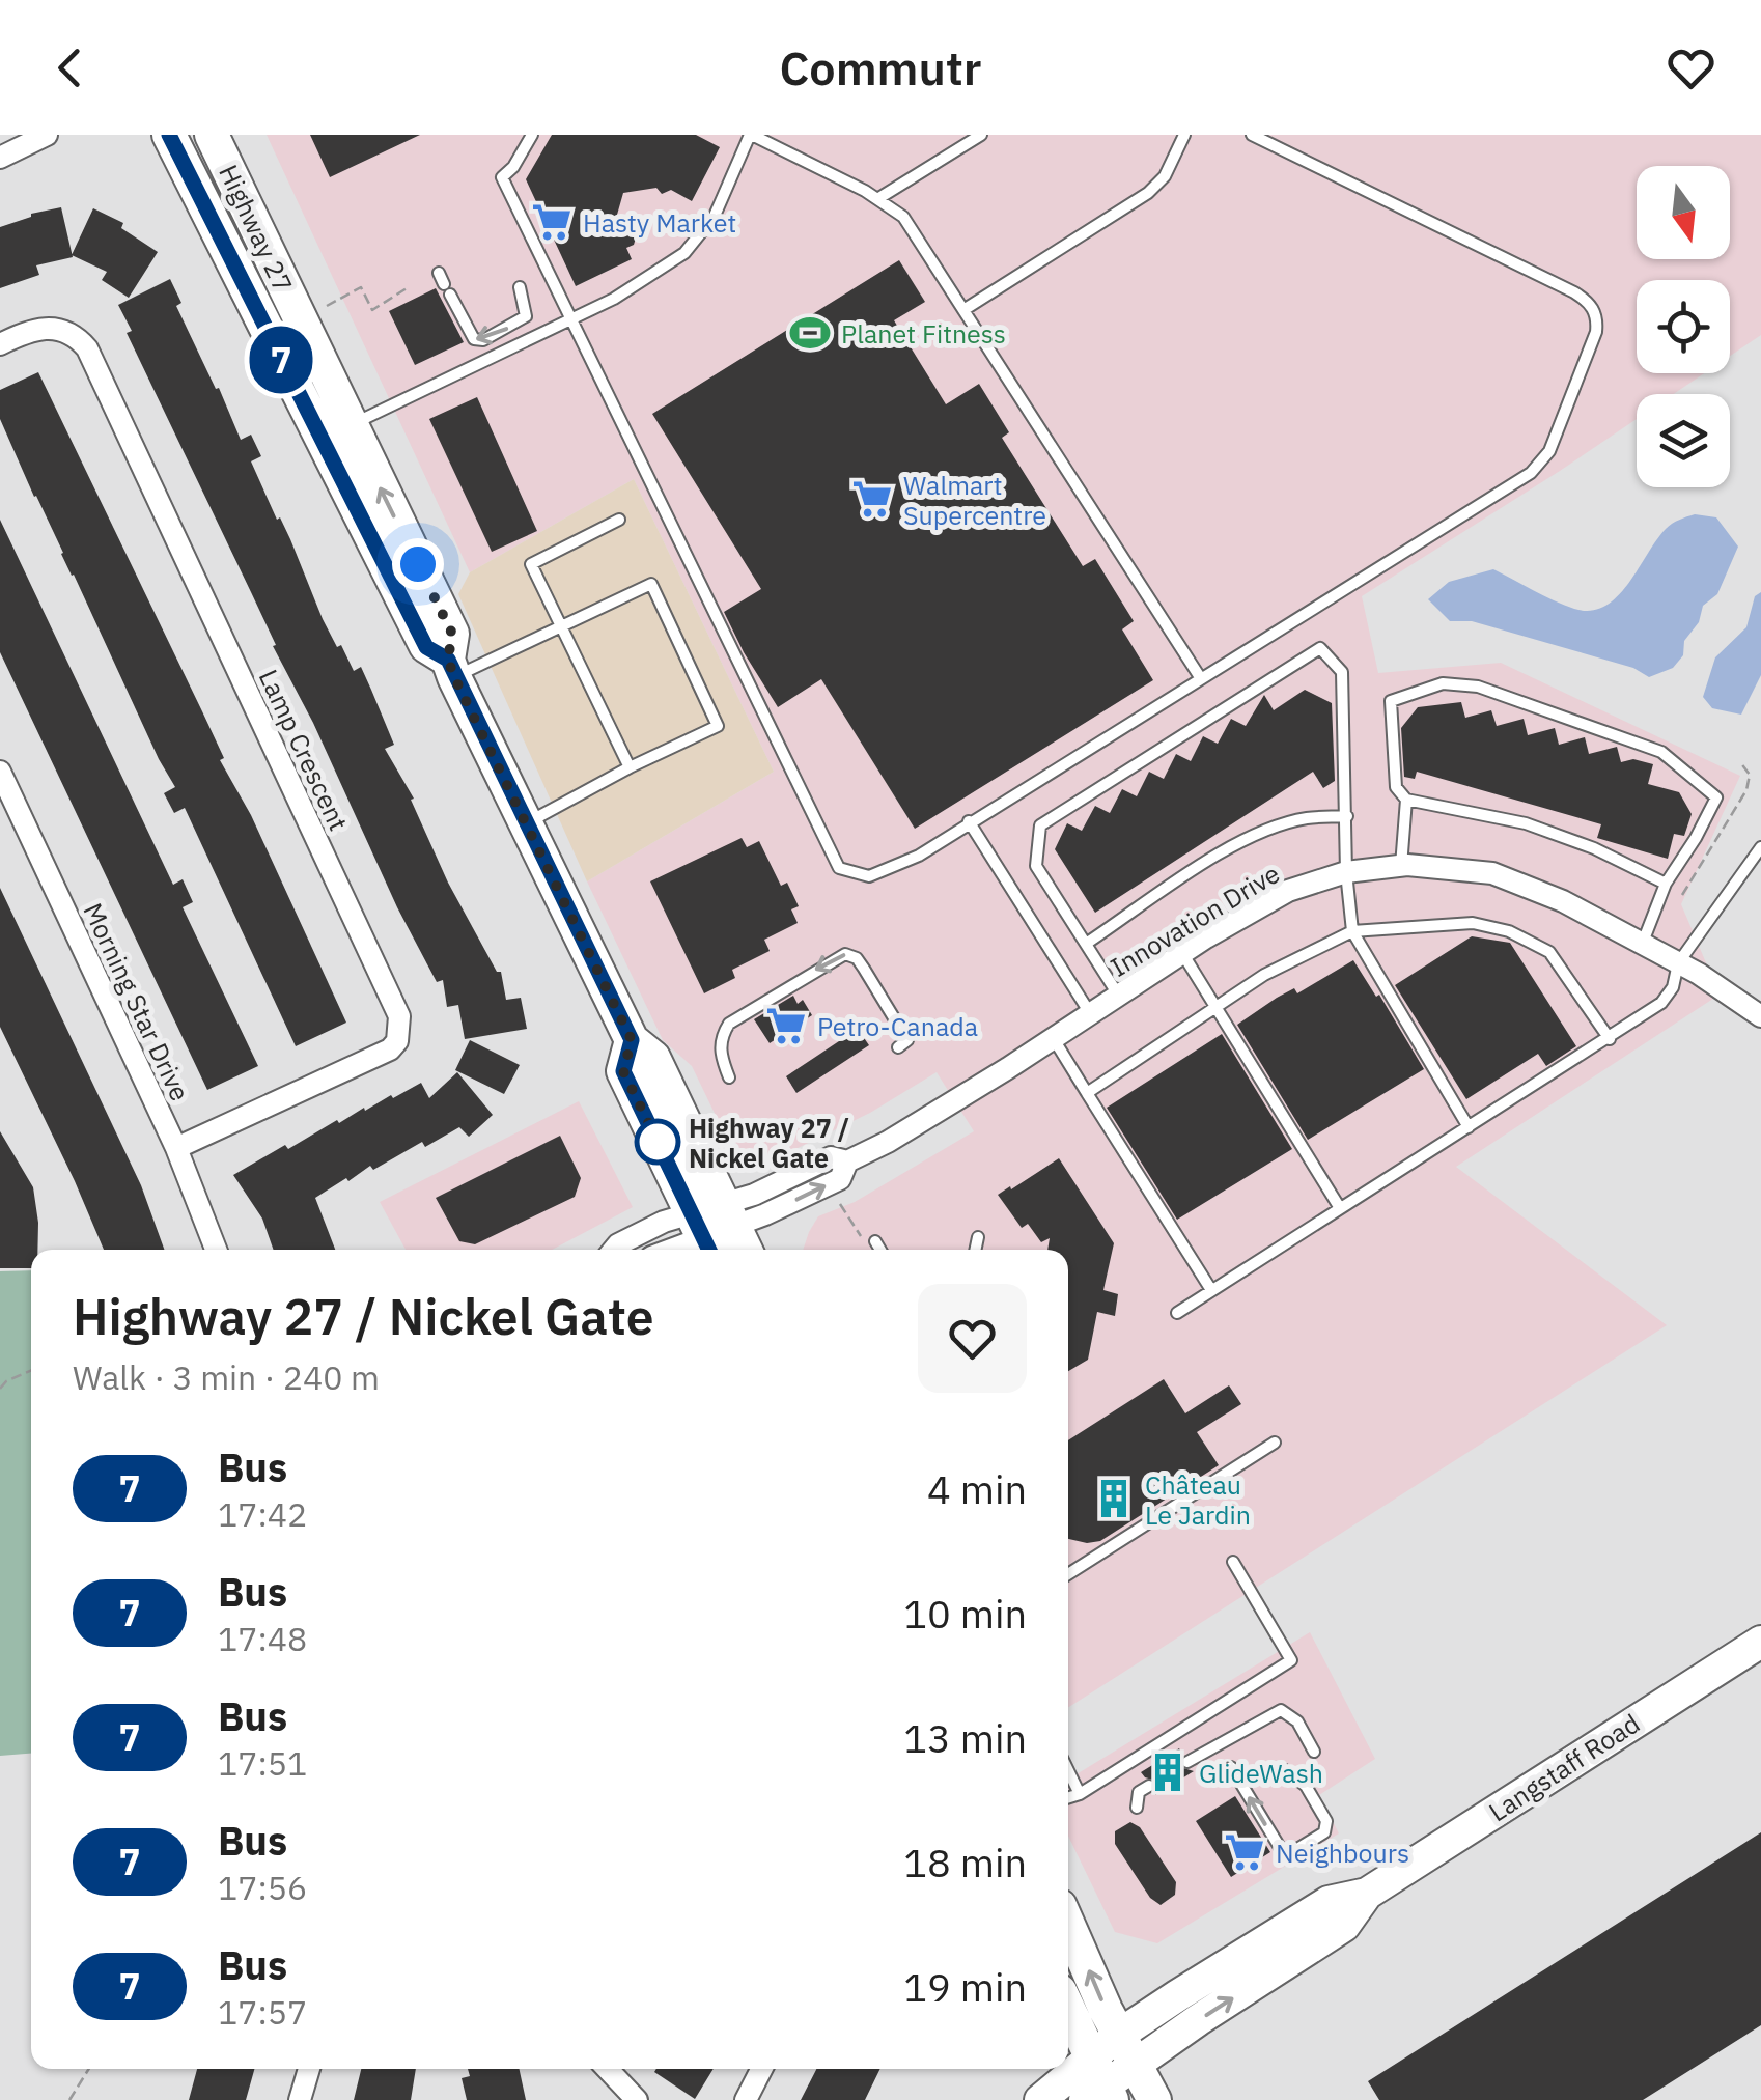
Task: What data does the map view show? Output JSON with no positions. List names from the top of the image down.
{
  "streets": {
    "main road": ["Highway 27", "Langstaff Road"],
    "street": ["Lamp Crescent", "Innovation Drive", "Morning Star Drive"]
  },
  "crossings": [
    ["Highway 27", "Innovation Drive"],
    ["Lamp Crescent", "Morning Star Drive"]
  ],
  "places": {
    "supermarket": [
      "Hasty Market",
      "Walmart Supercentre",
      "Petro-Canada",
      "Neighbours"
    ],
    "sports": ["Planet Fitness"],
    "other": ["Highway 27 / Nickel Gate"],
    "building": ["Château Le Jardin", "GlideWash"]
  },
  "lines": ["bus line 7"],
  "north": "bottom",
  "page": {
    "header": "Commutr",
    "on_map": "7",
    "heading": ["Highway 27 / Nickel Gate", "Walk · 3 min · 240 m"],
    "list": [
      {
        "mark": "7",
        "name": "Bus",
        "note": "17:42",
        "value": "4 min"
      },
      {
        "mark": "7",
        "name": "Bus",
        "note": "17:48",
        "value": "10 min"
      },
      {
        "mark": "7",
        "name": "Bus",
        "note": "17:51",
        "value": "13 min"
      },
      {
        "mark": "7",
        "name": "Bus",
        "note": "17:56",
        "value": "18 min"
      },
      {
        "mark": "7",
        "name": "Bus",
        "note": "17:57",
        "value": "19 min"
      }
    ]
  }
}
